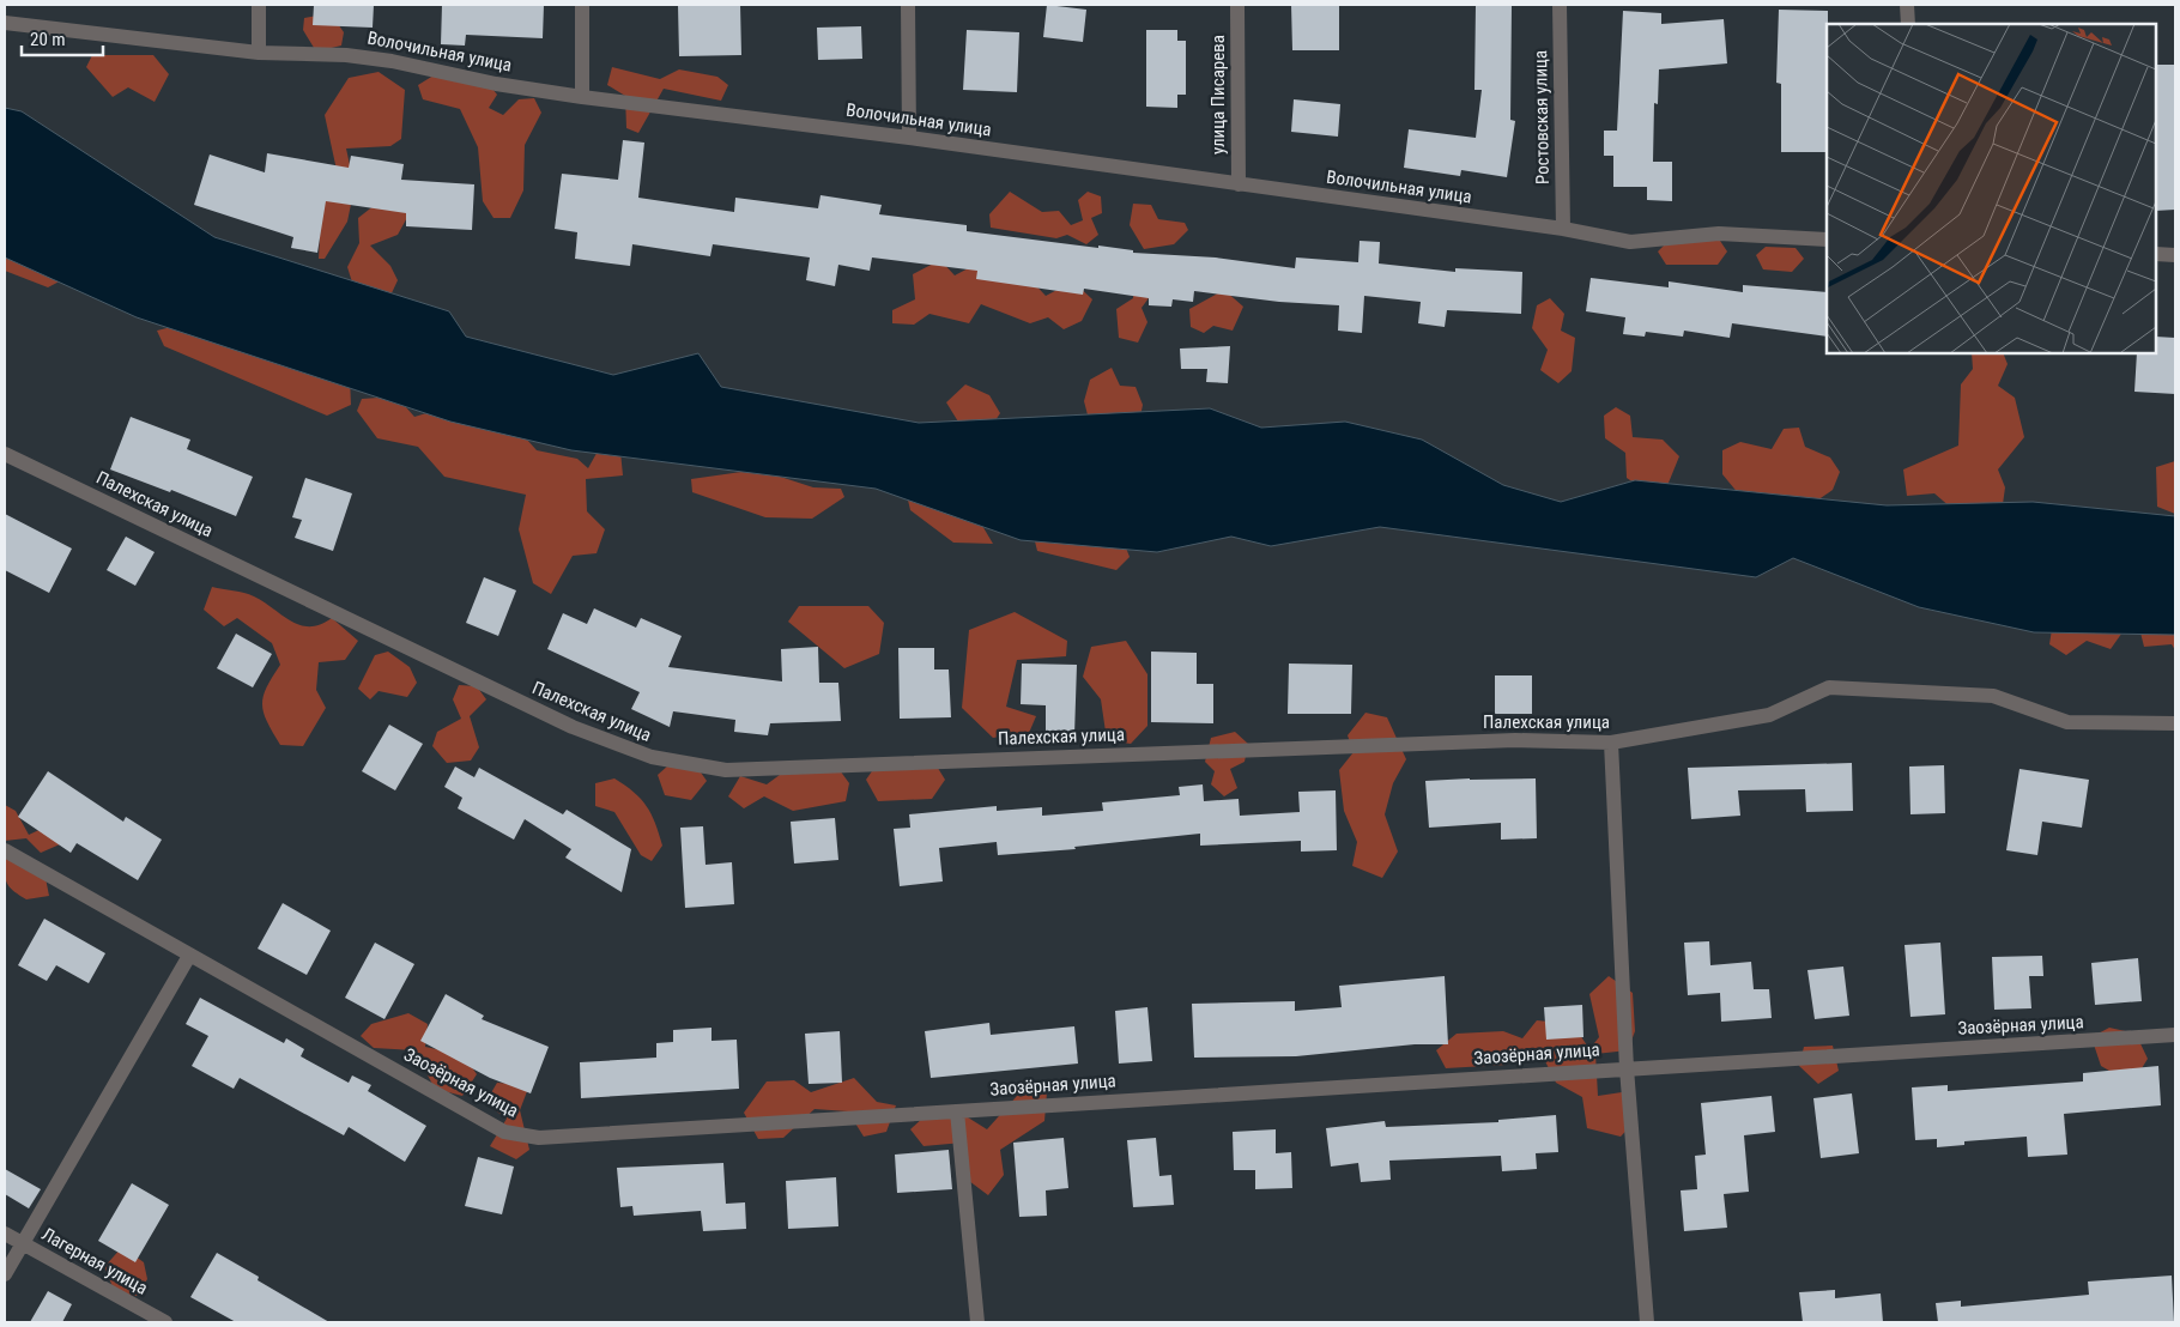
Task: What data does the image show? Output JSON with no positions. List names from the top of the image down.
{
  "streets": {
    "street": [
      "Волочильная улица",
      "улица Писарева",
      "Ростовская улица",
      "Палехская улица",
      "Заозёрная улица",
      "Лагерная улица"
    ]
  },
  "crossings": [
    ["Волочильная улица", "улица Писарева"],
    ["Волочильная улица", "Ростовская улица"]
  ],
  "scale_bar": "20 m"
}
